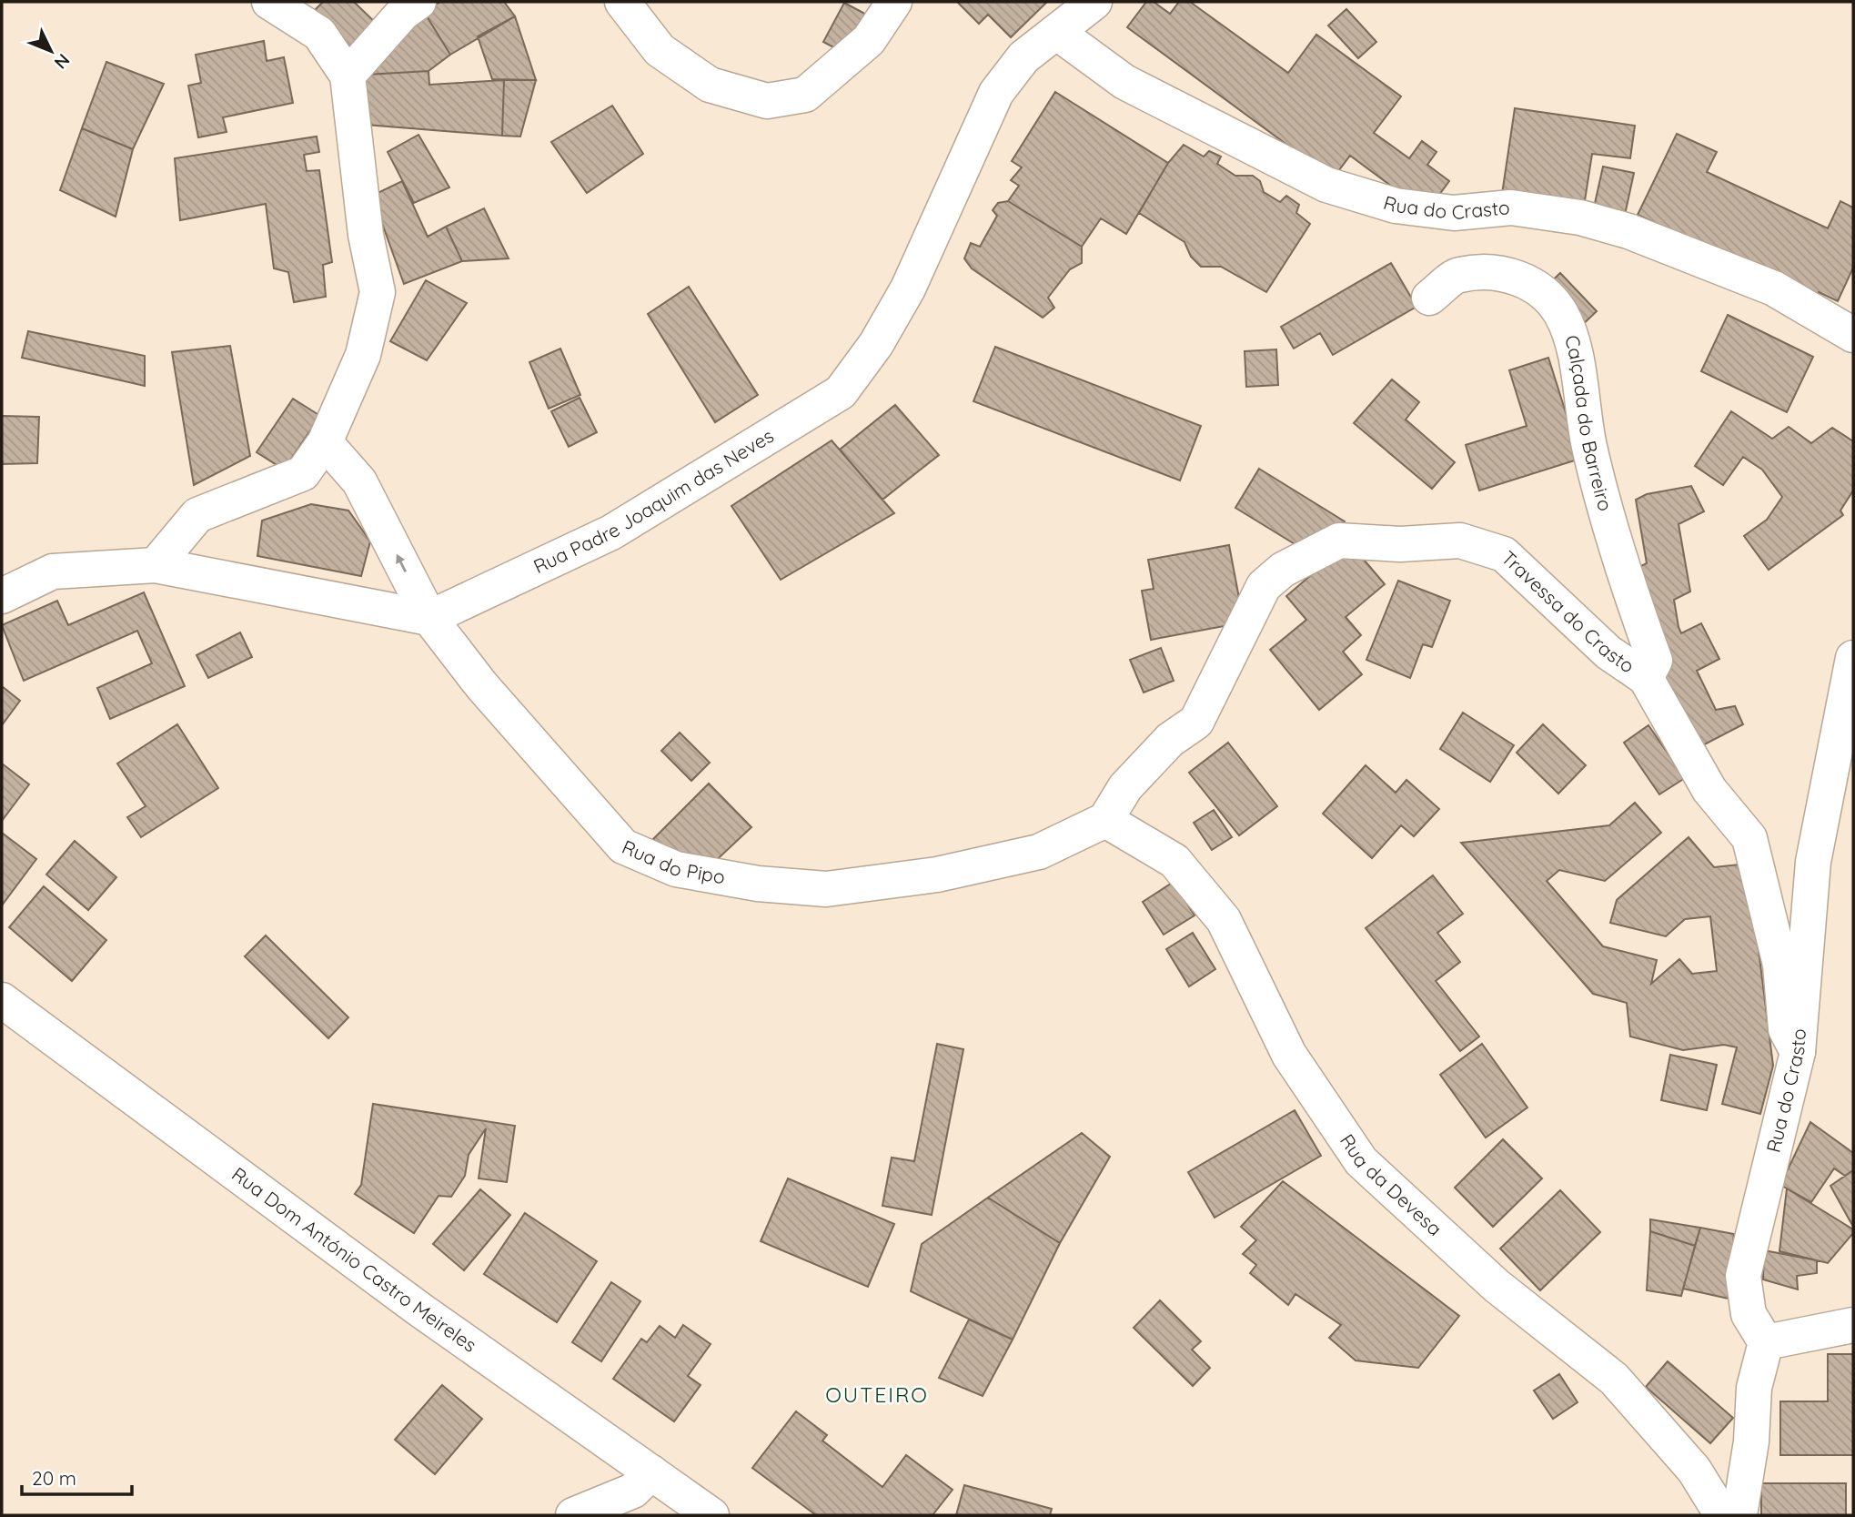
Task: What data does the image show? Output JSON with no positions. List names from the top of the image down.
{
  "streets": {
    "street": [
      "Rua do Crasto",
      "Calçada do Barreiro",
      "Rua Padre Joaquim das Neves",
      "Travessa do Crasto",
      "Rua do Pipo",
      "Rua da Devesa",
      "Rua Dom António Castro Meireles"
    ]
  },
  "crossings": [
    ["Rua do Crasto", "Rua Padre Joaquim das Neves"],
    ["Rua do Crasto", "Travessa do Crasto"],
    ["Calçada do Barreiro", "Travessa do Crasto"],
    ["Rua Padre Joaquim das Neves", "Rua do Pipo"],
    ["Travessa do Crasto", "Rua do Pipo"],
    ["Travessa do Crasto", "Rua da Devesa"],
    ["Rua do Pipo", "Rua da Devesa"]
  ],
  "districts": ["OUTEIRO"],
  "scale_bar": "20 m",
  "north": "bottom right"
}
